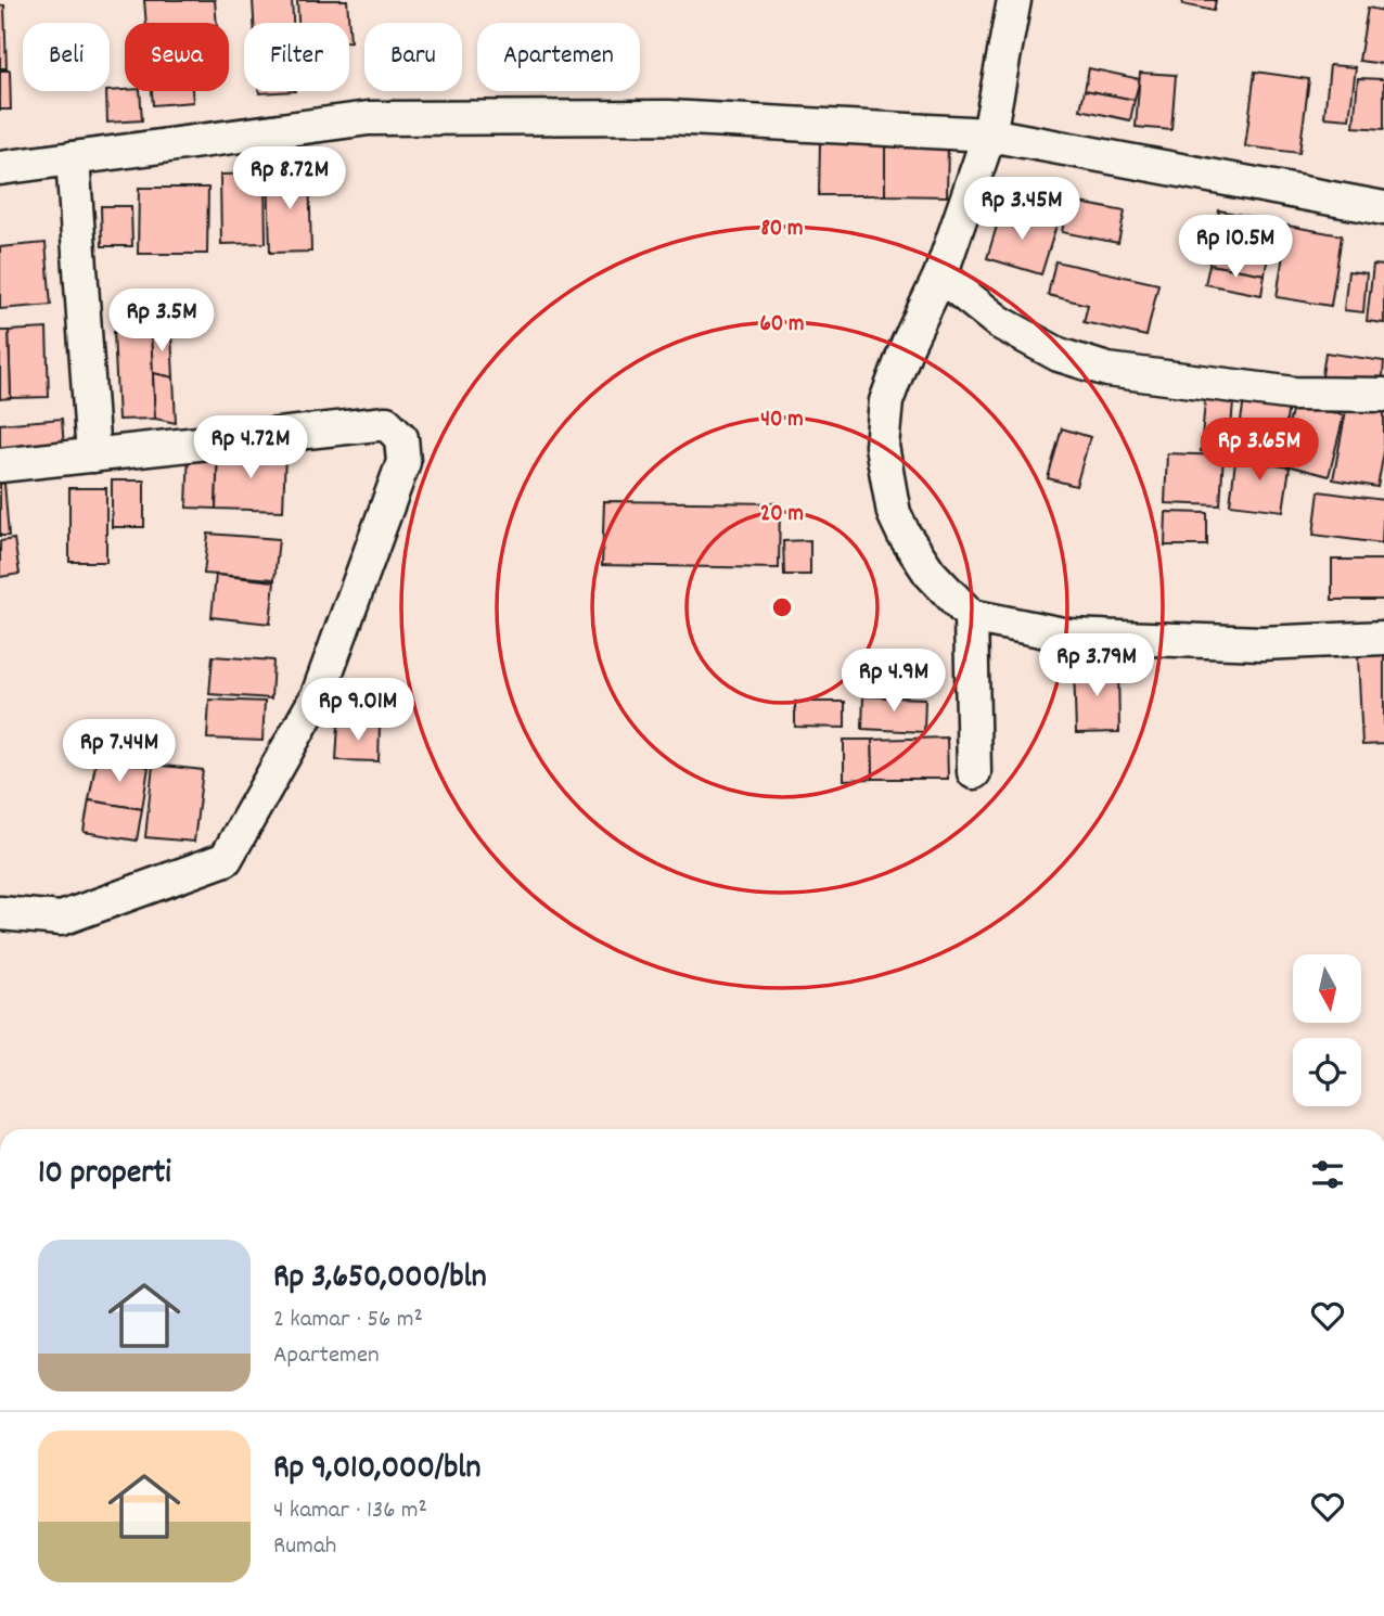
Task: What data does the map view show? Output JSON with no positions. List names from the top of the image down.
{
  "north": "bottom",
  "page": {
    "chip": [
      "Beli",
      "Sewa",
      "Filter",
      "Baru",
      "Apartemen"
    ],
    "price": [
      "Rp 8.72M",
      "Rp 3.45M",
      "Rp 10.5M",
      "Rp 3.5M",
      "Rp 4.72M",
      "Rp 3.65M",
      "Rp 3.79M",
      "Rp 4.9M",
      "Rp 9.01M",
      "Rp 7.44M"
    ],
    "heading": "10 properti",
    "list": [
      {
        "name": "Rp 3,650,000/bln",
        "note": "2 kamar · 56 m² · Apartemen"
      },
      {
        "name": "Rp 9,010,000/bln",
        "note": "4 kamar · 136 m² · Rumah"
      }
    ]
  },
  "rings": [
    "80 m",
    "60 m",
    "40 m",
    "20 m"
  ]
}
